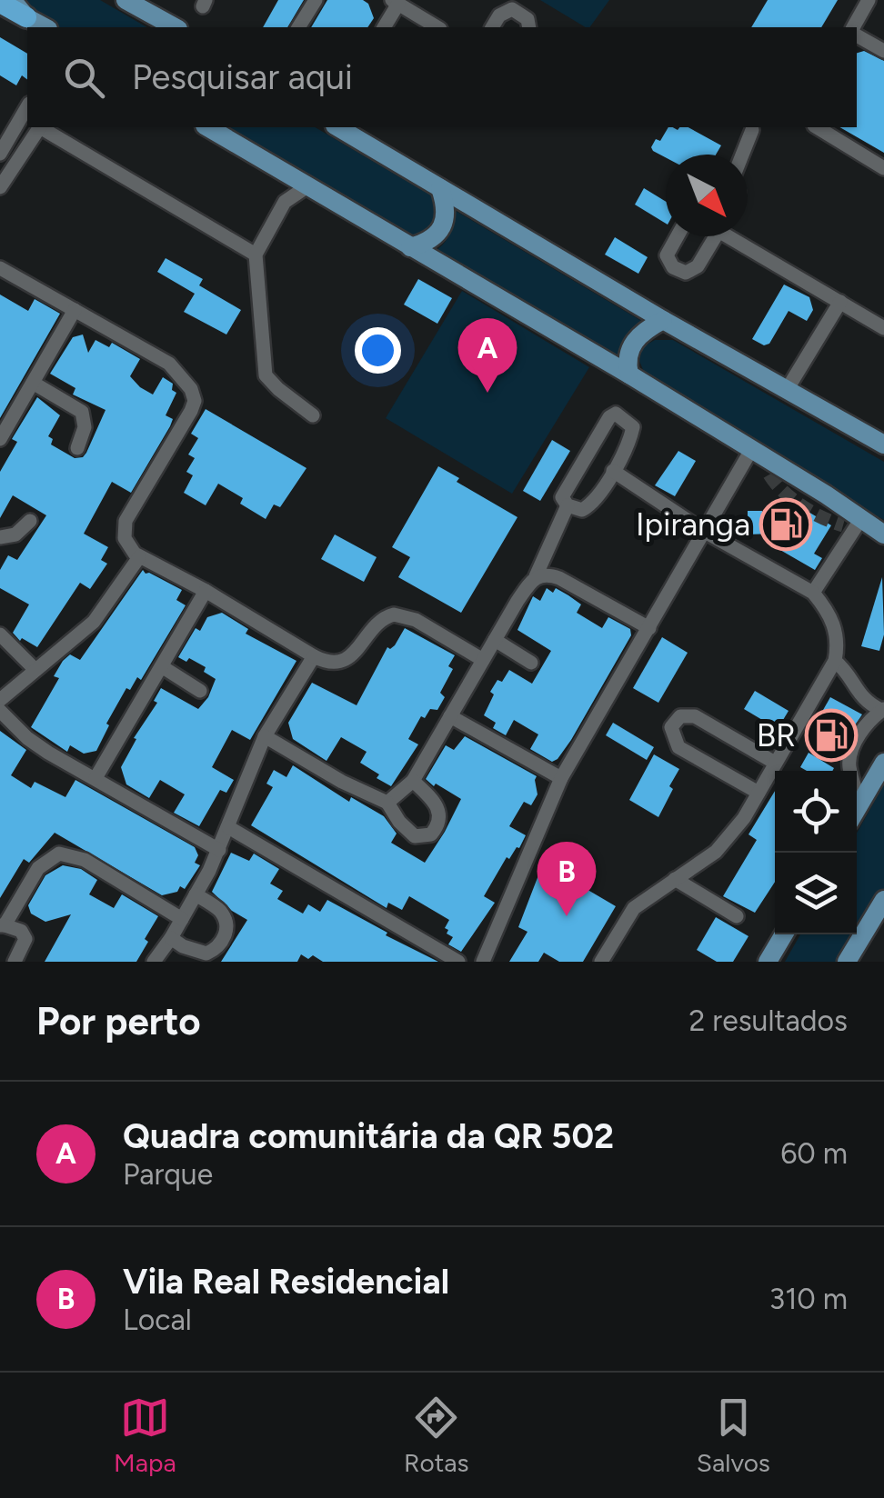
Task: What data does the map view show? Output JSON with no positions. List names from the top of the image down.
{
  "places": {
    "fuel station": ["Ipiranga", "BR"]
  },
  "north": "bottom right",
  "page": {
    "search": "Pesquisar aqui",
    "pins": ["A", "B"],
    "heading": ["Por perto", "2 resultados"],
    "list": [
      {
        "mark": "A",
        "name": "Quadra comunitária da QR 502",
        "note": "Parque",
        "value": "60 m"
      },
      {
        "mark": "B",
        "name": "Vila Real Residencial",
        "note": "Local",
        "value": "310 m"
      }
    ],
    "nav": ["Mapa", "Rotas", "Salvos"]
  }
}
